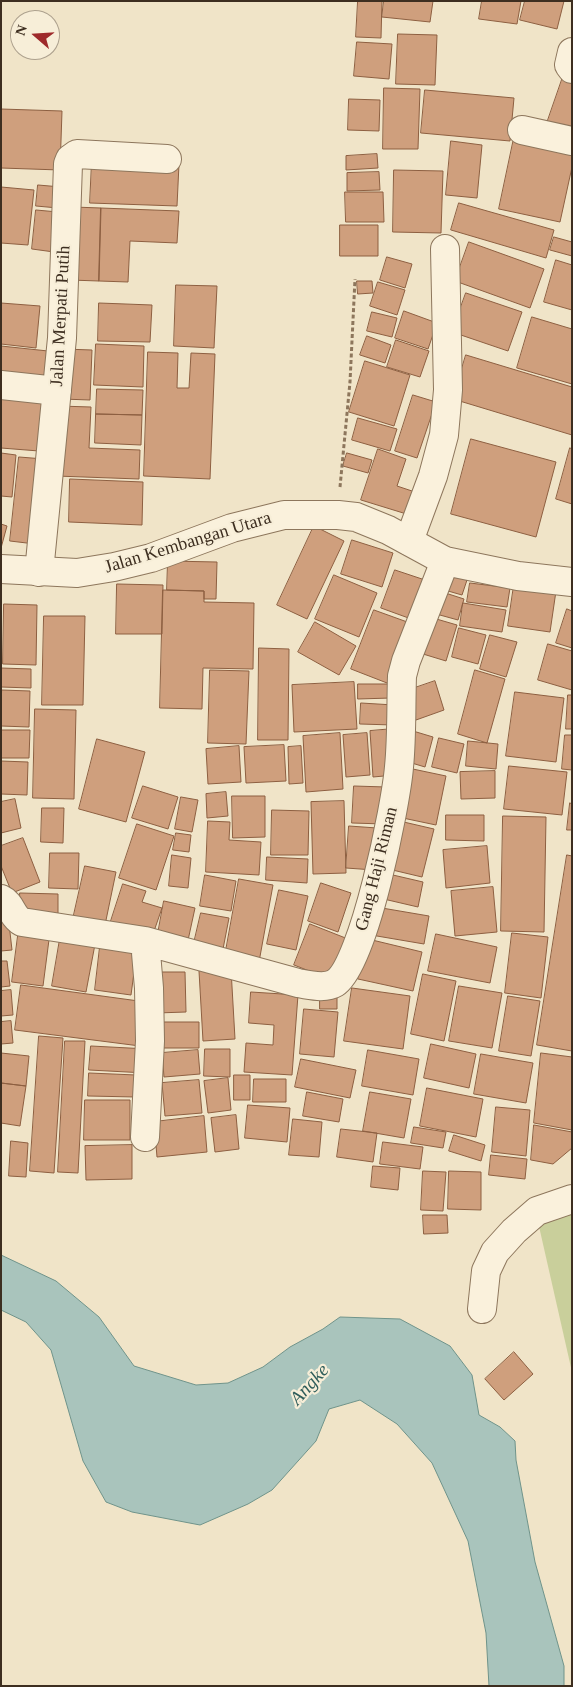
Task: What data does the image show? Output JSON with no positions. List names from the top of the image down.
{
  "streets": {
    "street": ["Jalan Merpati Putih", "Jalan Kembangan Utara", "Gang Haji Riman"]
  },
  "crossings": [
    ["Jalan Merpati Putih", "Jalan Kembangan Utara"],
    ["Jalan Kembangan Utara", "Gang Haji Riman"]
  ],
  "water": ["Angke"],
  "north": "left"
}
